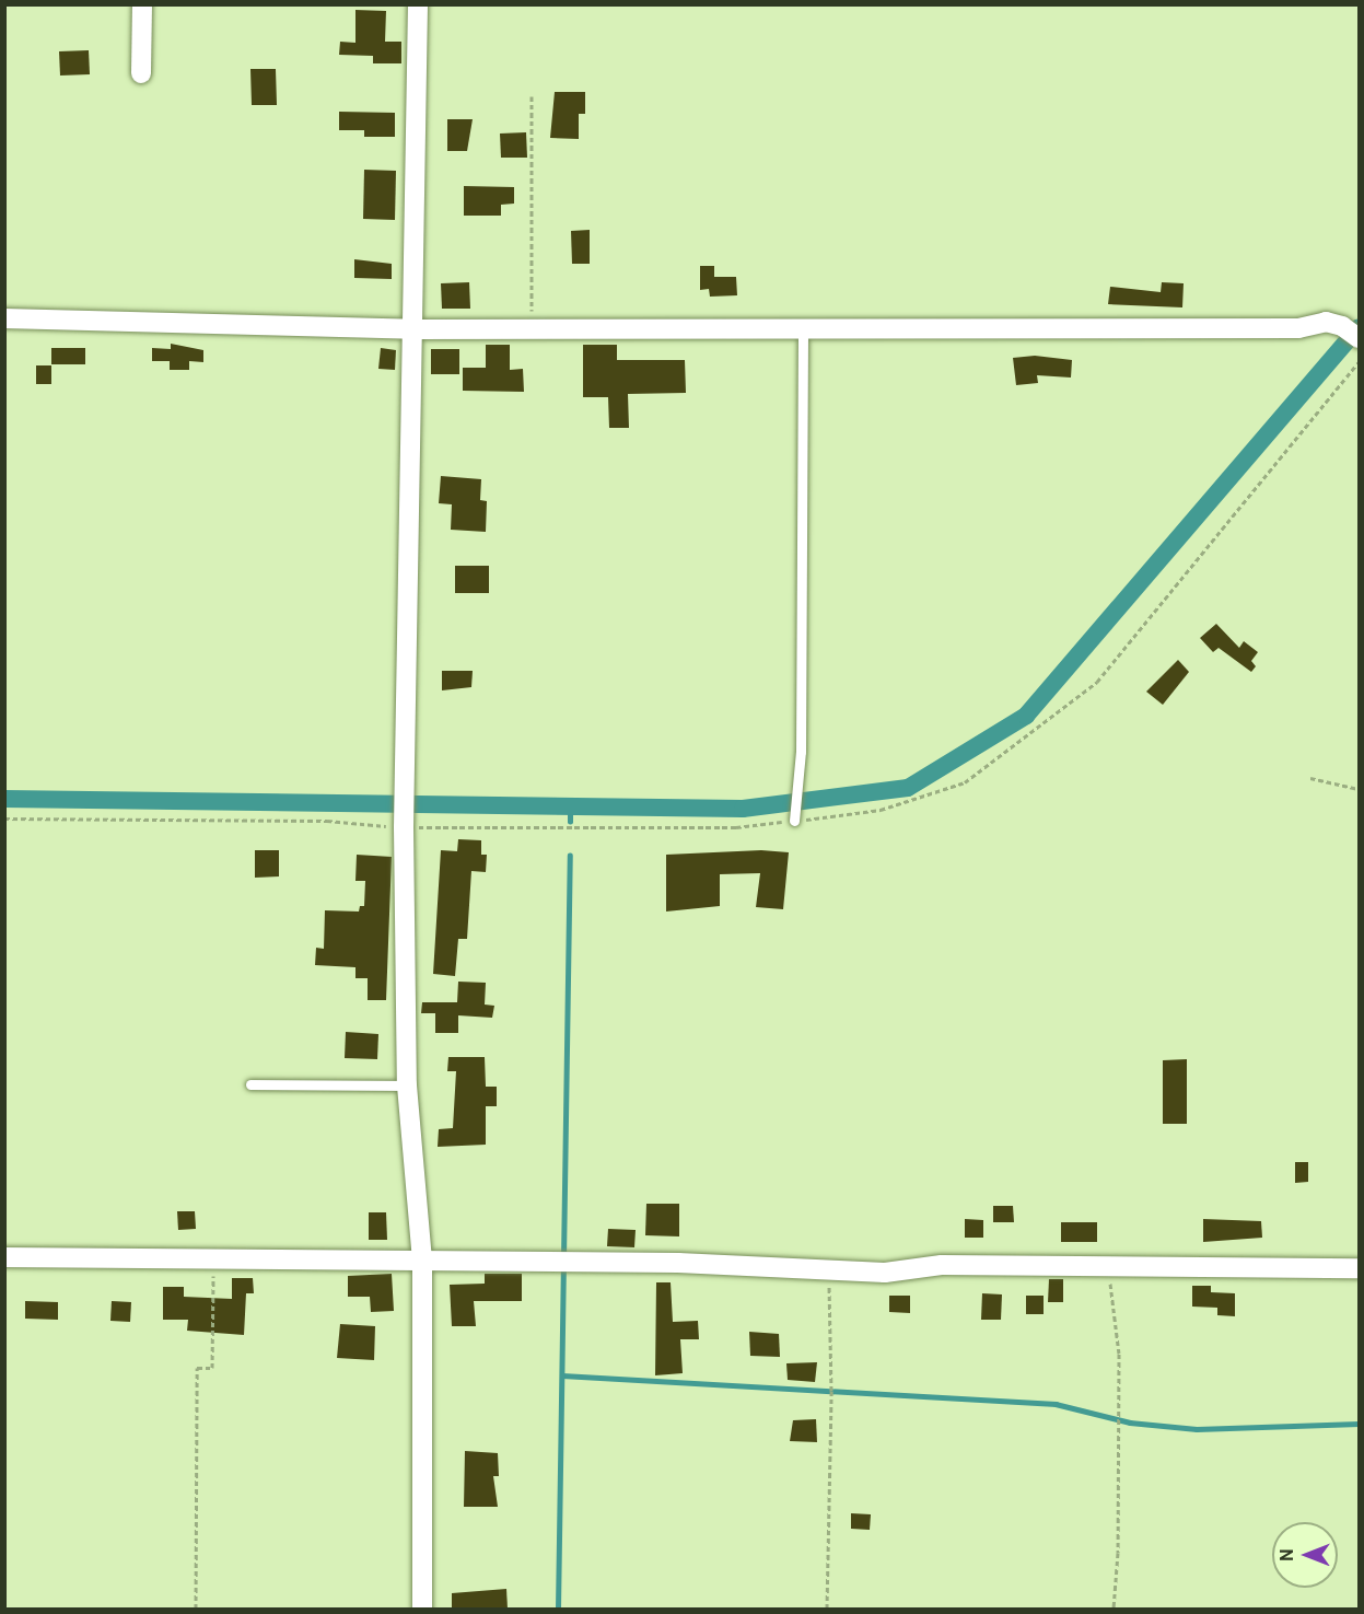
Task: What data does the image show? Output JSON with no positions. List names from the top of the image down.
{
  "north": "left"
}
